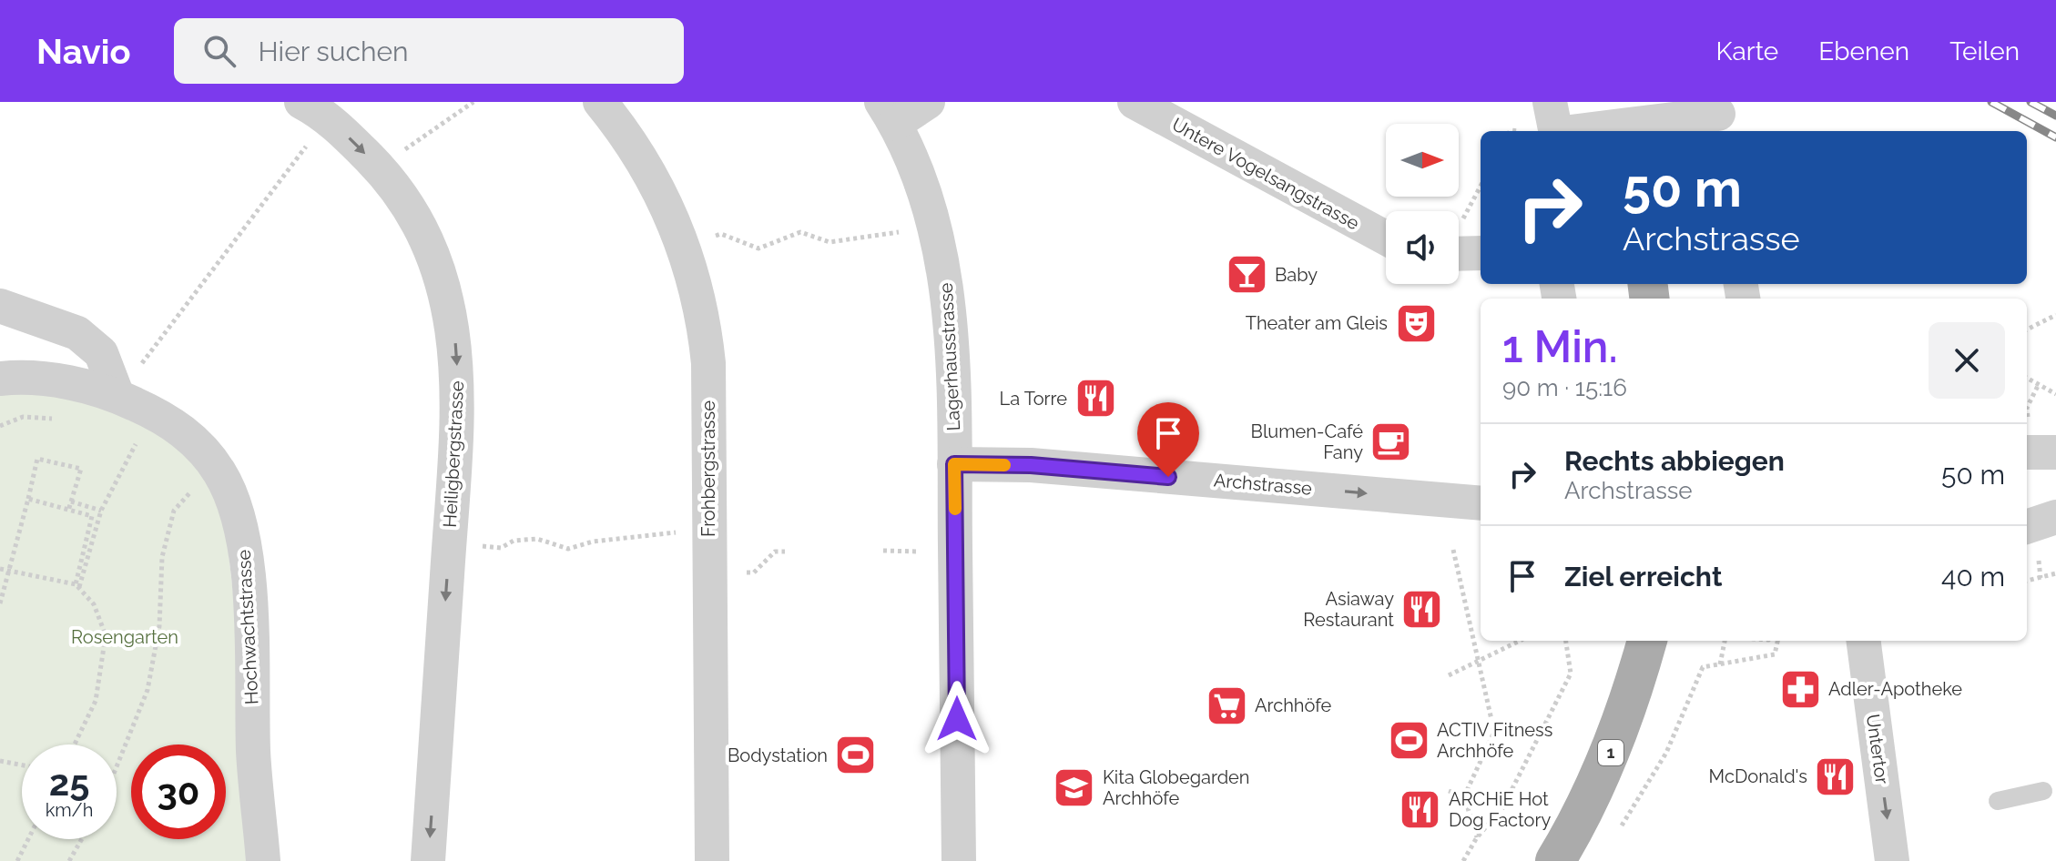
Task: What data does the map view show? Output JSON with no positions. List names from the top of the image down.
{
  "streets": {
    "main road": ["1"],
    "street": [
      "Untere Vogelsangstrasse",
      "Lagerhausstrasse",
      "Heiligbergstrasse",
      "Frohbergstrasse",
      "Archstrasse",
      "Hochwachtstrasse",
      "Untertor"
    ]
  },
  "crossings": [
    ["Lagerhausstrasse", "Archstrasse"]
  ],
  "one_way": ["Heiligbergstrasse", "Archstrasse", "Untertor"],
  "parks": ["Rosengarten"],
  "places": {
    "bar": ["Baby"],
    "theatre": ["Theater am Gleis"],
    "restaurant": [
      "La Torre",
      "Asiaway Restaurant",
      "McDonald's",
      "ARCHiE Hot Dog Factory"
    ],
    "cafe": ["Blumen-Café Fany"],
    "pharmacy": ["Adler-Apotheke"],
    "supermarket": ["Archhöfe"],
    "sports": ["ACTIV Fitness Archhöfe", "Bodystation"],
    "school or university": ["Kita Globegarden Archhöfe"]
  },
  "north": "right",
  "page": {
    "header": "Navio",
    "search": "Hier suchen",
    "nav": ["Karte", "Ebenen", "Teilen"],
    "turn": ["50 m", "Archstrasse"],
    "heading": ["1 Min.", "90 m · 15:16"],
    "list": [
      {
        "name": "Rechts abbiegen",
        "note": "Archstrasse",
        "value": "50 m"
      },
      {
        "name": "Ziel erreicht",
        "value": "40 m"
      }
    ],
    "speed": "25 km/h",
    "limit": "30"
  }
}
